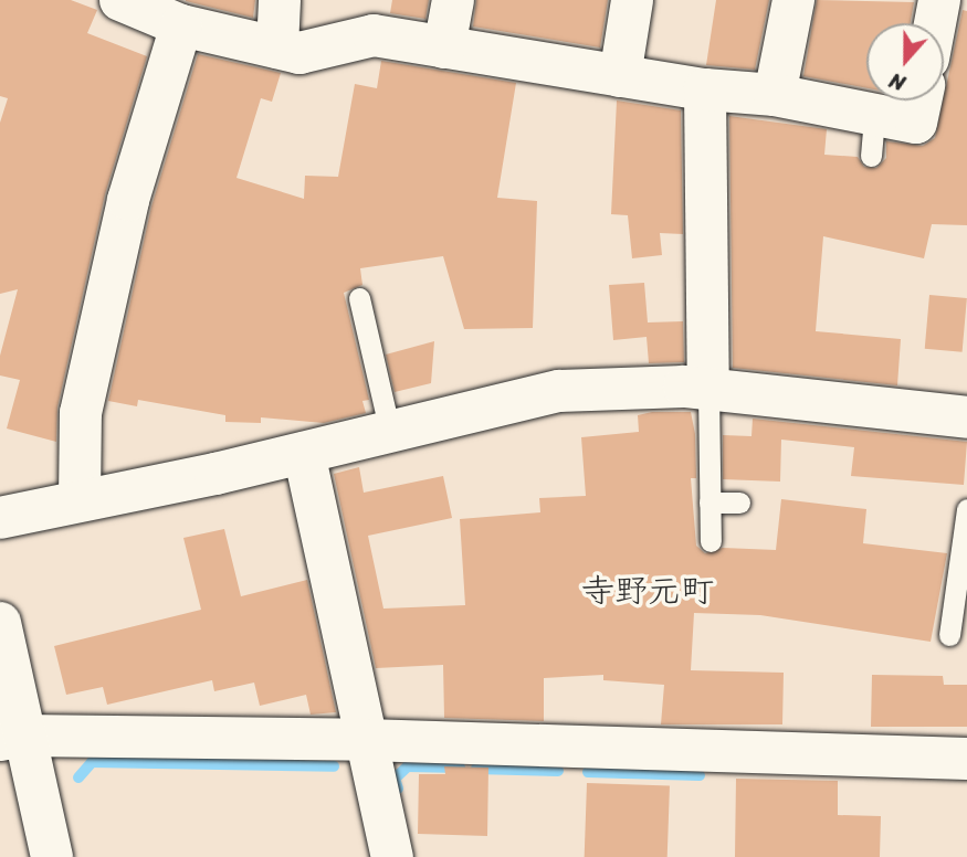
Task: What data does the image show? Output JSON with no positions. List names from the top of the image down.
{
  "districts": ["寺野元町"],
  "north": "bottom"
}
